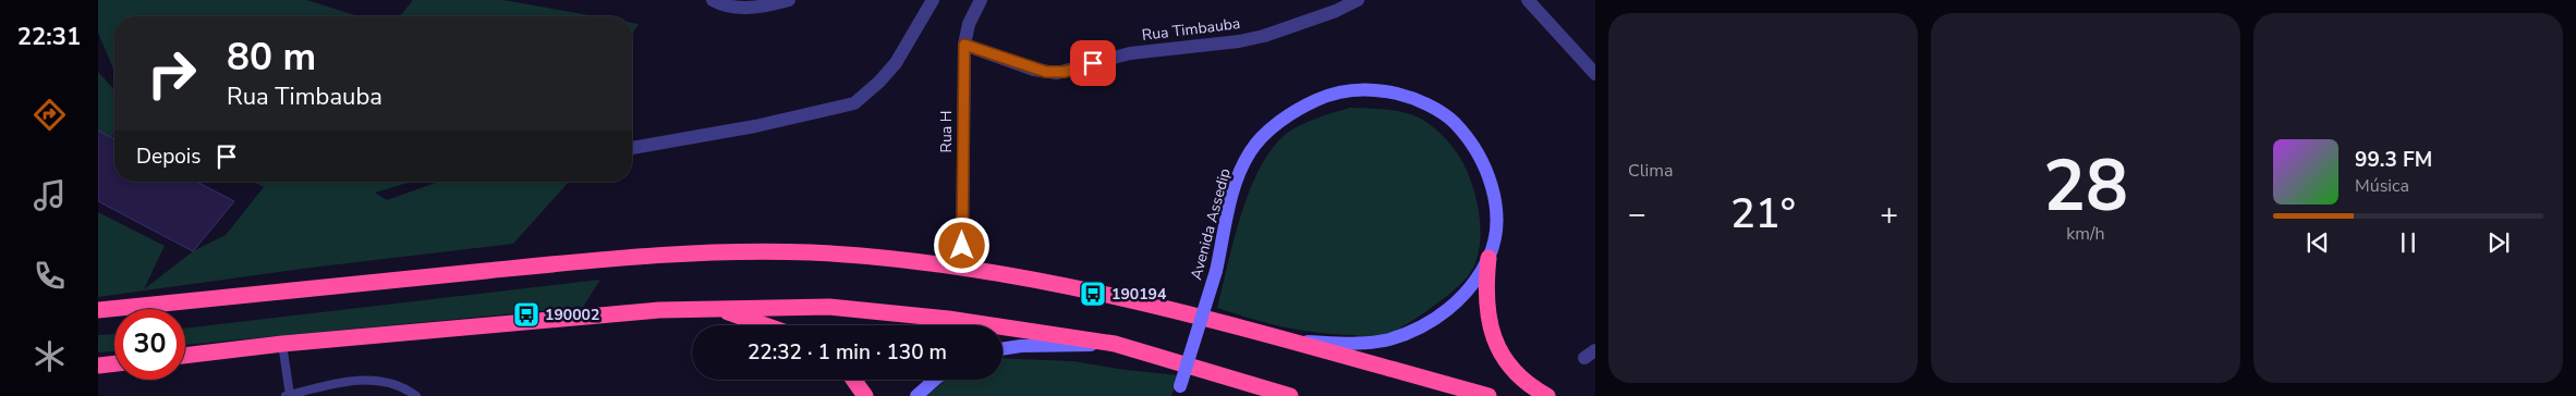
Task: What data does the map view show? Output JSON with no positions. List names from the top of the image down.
{
  "streets": {
    "main road": ["Avenida Assedip"],
    "street": ["Rua Timbauba", "Rua H"]
  },
  "crossings": [
    ["Rua Timbauba", "Rua H"]
  ],
  "places": {
    "bus stop": ["190194", "190002"]
  },
  "page": {
    "tabs": "22:31",
    "tile": [
      "Clima",
      ["28", "km/h"]
    ],
    "turn": ["80 m", "Rua Timbauba"],
    "then": "Depois",
    "song": ["99.3 FM", "Música"],
    "heat": ["−", "21°", "+"],
    "limit": "30",
    "trip": "22:32 · 1 min · 130 m"
  }
}
